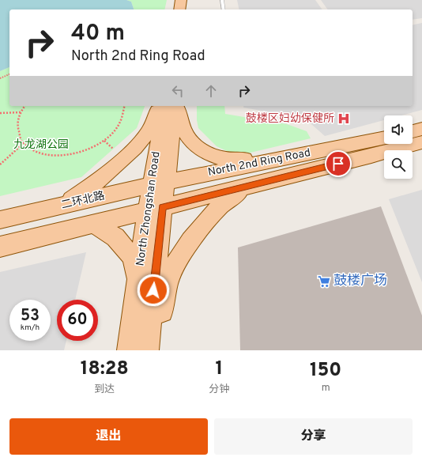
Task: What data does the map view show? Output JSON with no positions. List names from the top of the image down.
{
  "streets": {
    "main road": ["North 2nd Ring Road", "二环北路", "North Zhongshan Road"]
  },
  "crossings": [
    ["North 2nd Ring Road", "二环北路"],
    ["North 2nd Ring Road", "North Zhongshan Road"],
    ["二环北路", "North Zhongshan Road"]
  ],
  "parks": ["九龙湖公园"],
  "places": {
    "hospital": ["鼓楼区妇幼保健所"],
    "supermarket": ["鼓楼广场"]
  },
  "page": {
    "turn": ["40 m", "North 2nd Ring Road"],
    "speed": "53 km/h",
    "limit": "60",
    "eta": [
      "18:28",
      "到达",
      "1",
      "分钟",
      "150",
      "m"
    ],
    "buttons": ["退出", "分享"]
  }
}
